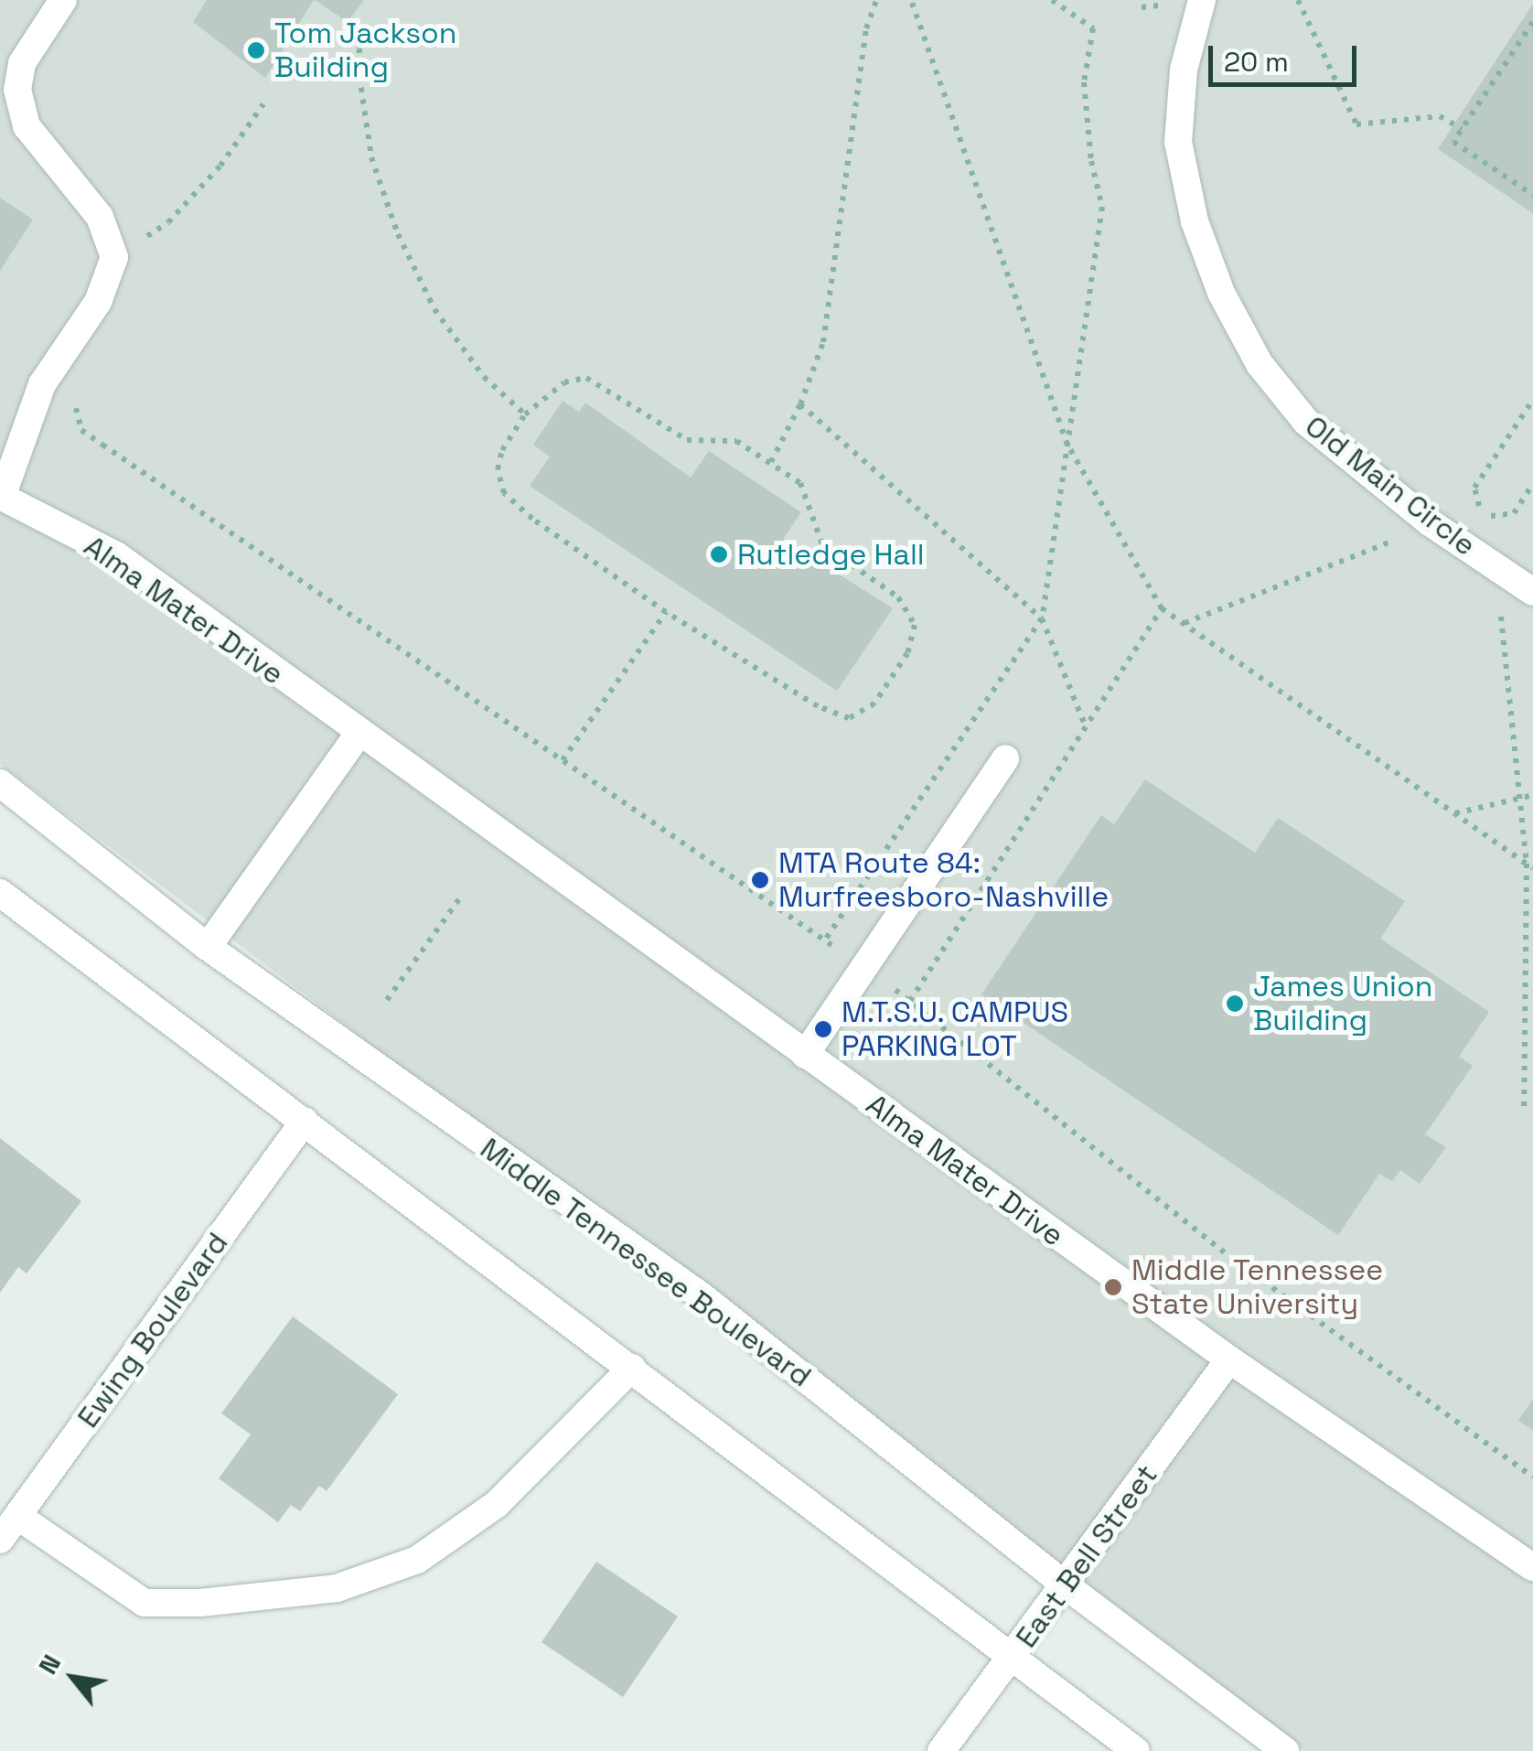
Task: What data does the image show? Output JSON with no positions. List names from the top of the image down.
{
  "streets": {
    "street": [
      "Old Main Circle",
      "Alma Mater Drive",
      "Middle Tennessee Boulevard",
      "Ewing Boulevard",
      "East Bell Street"
    ]
  },
  "crossings": [
    ["Alma Mater Drive", "East Bell Street"],
    ["Middle Tennessee Boulevard", "East Bell Street"]
  ],
  "places": [
    "Tom Jackson Building",
    "Rutledge Hall",
    "MTA Route 84: Murfreesboro-Nashville",
    "James Union Building",
    "M.T.S.U. CAMPUS PARKING LOT",
    "Middle Tennessee State University"
  ],
  "scale_bar": "20 m",
  "north": "top left"
}
